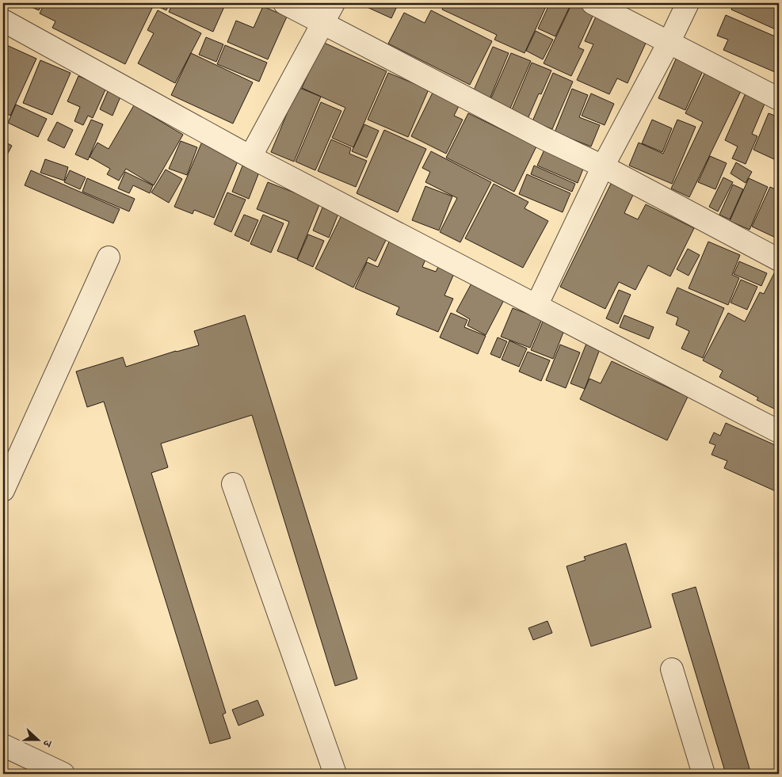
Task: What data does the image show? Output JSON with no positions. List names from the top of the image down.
{
  "north": "right"
}
